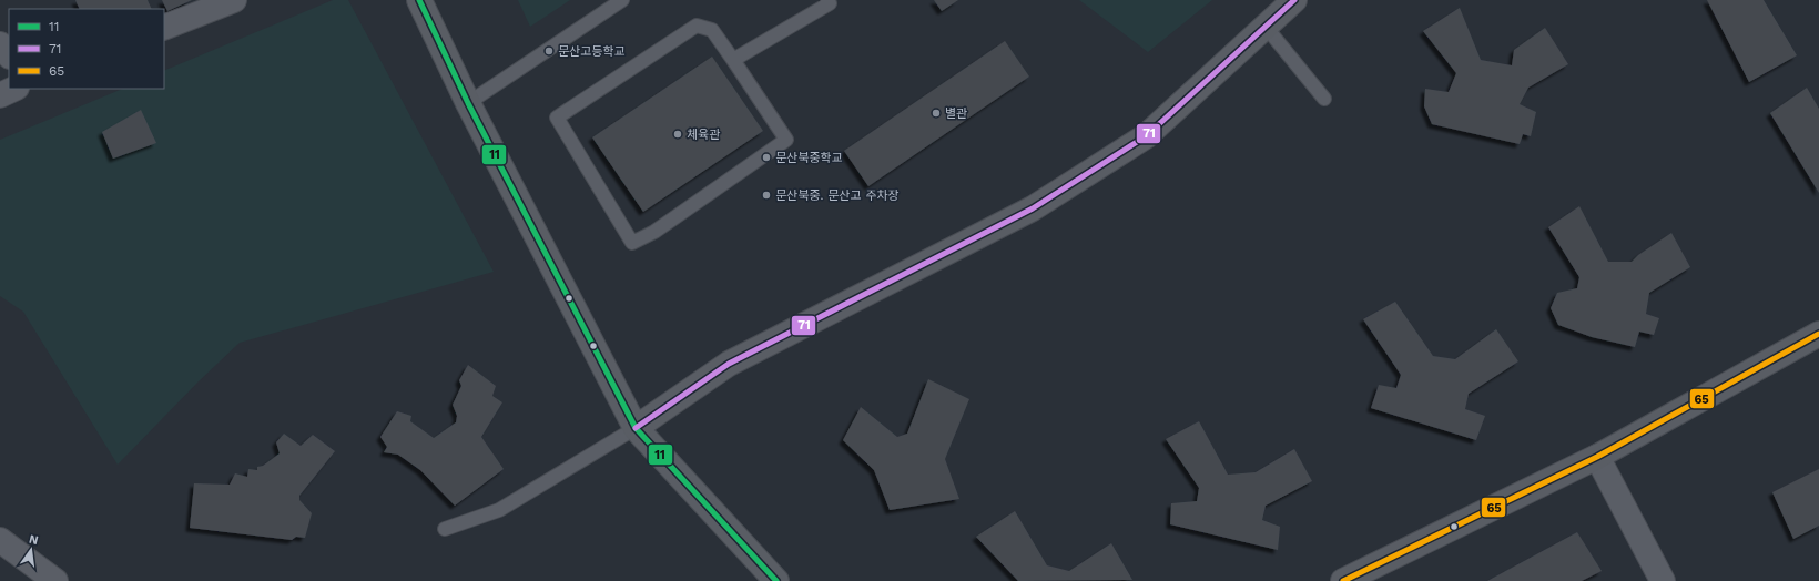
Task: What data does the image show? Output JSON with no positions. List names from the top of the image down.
{
  "places": [
    "문산고등학교",
    "별관",
    "체육관",
    "문산북중학교",
    "문산북중. 문산고 주차장"
  ],
  "lines": ["transit line 11", "transit line 71", "transit line 65"],
  "legend": ["11", "71", "65"],
  "north": "top"
}
